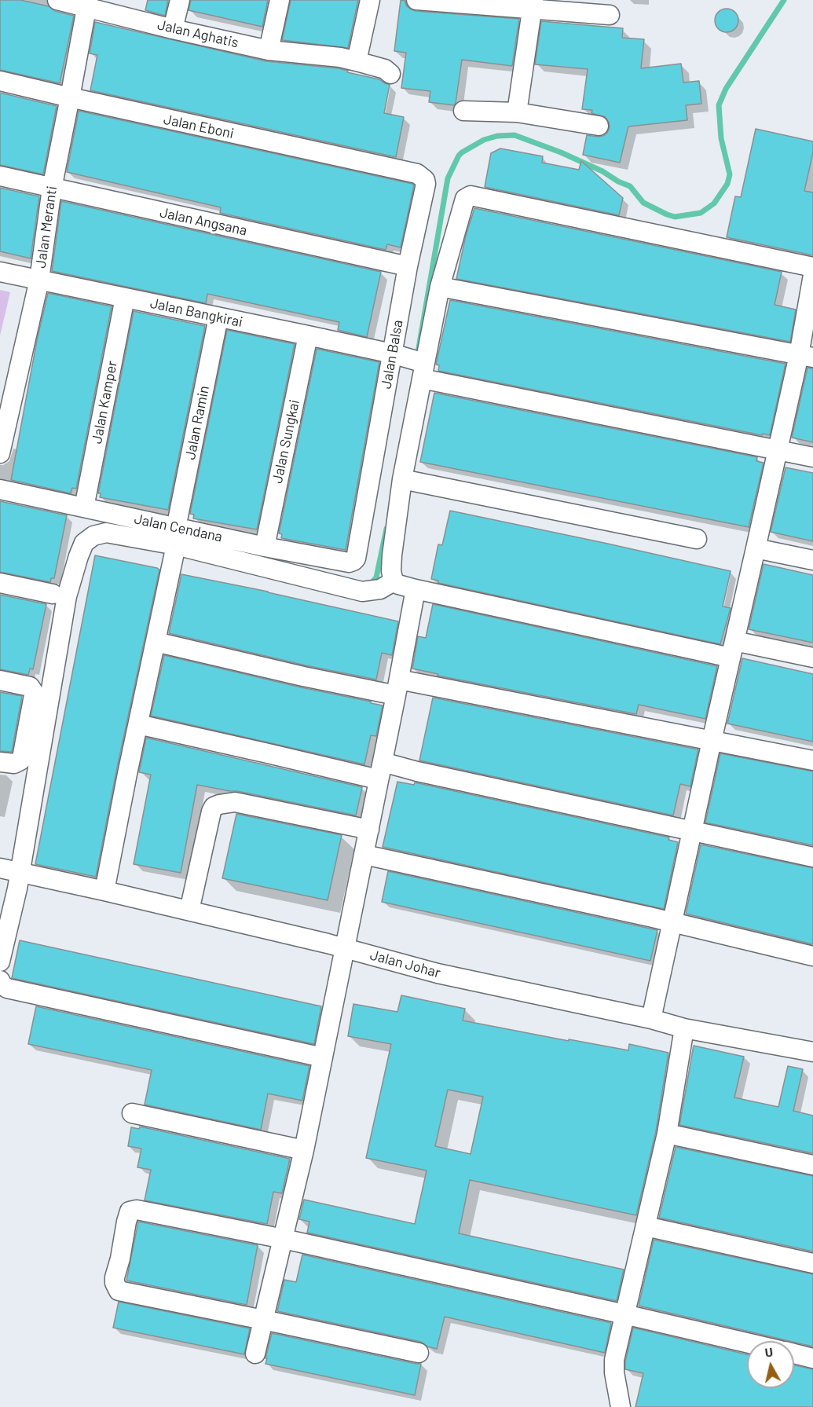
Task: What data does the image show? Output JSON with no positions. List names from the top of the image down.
{
  "streets": {
    "street": [
      "Jalan Aghatis",
      "Jalan Eboni",
      "Jalan Angsana",
      "Jalan Meranti",
      "Jalan Bangkirai",
      "Jalan Balsa",
      "Jalan Kamper",
      "Jalan Ramin",
      "Jalan Sungkai",
      "Jalan Cendana",
      "Jalan Johar"
    ]
  },
  "crossings": [
    ["Jalan Aghatis", "Jalan Meranti"],
    ["Jalan Eboni", "Jalan Meranti"],
    ["Jalan Eboni", "Jalan Balsa"],
    ["Jalan Angsana", "Jalan Meranti"],
    ["Jalan Angsana", "Jalan Balsa"],
    ["Jalan Meranti", "Jalan Bangkirai"],
    ["Jalan Bangkirai", "Jalan Balsa"],
    ["Jalan Bangkirai", "Jalan Kamper"],
    ["Jalan Bangkirai", "Jalan Ramin"],
    ["Jalan Bangkirai", "Jalan Sungkai"],
    ["Jalan Balsa", "Jalan Cendana"],
    ["Jalan Kamper", "Jalan Cendana"],
    ["Jalan Ramin", "Jalan Cendana"],
    ["Jalan Ramin", "Jalan Johar"],
    ["Jalan Sungkai", "Jalan Cendana"]
  ],
  "north": "top"
}
